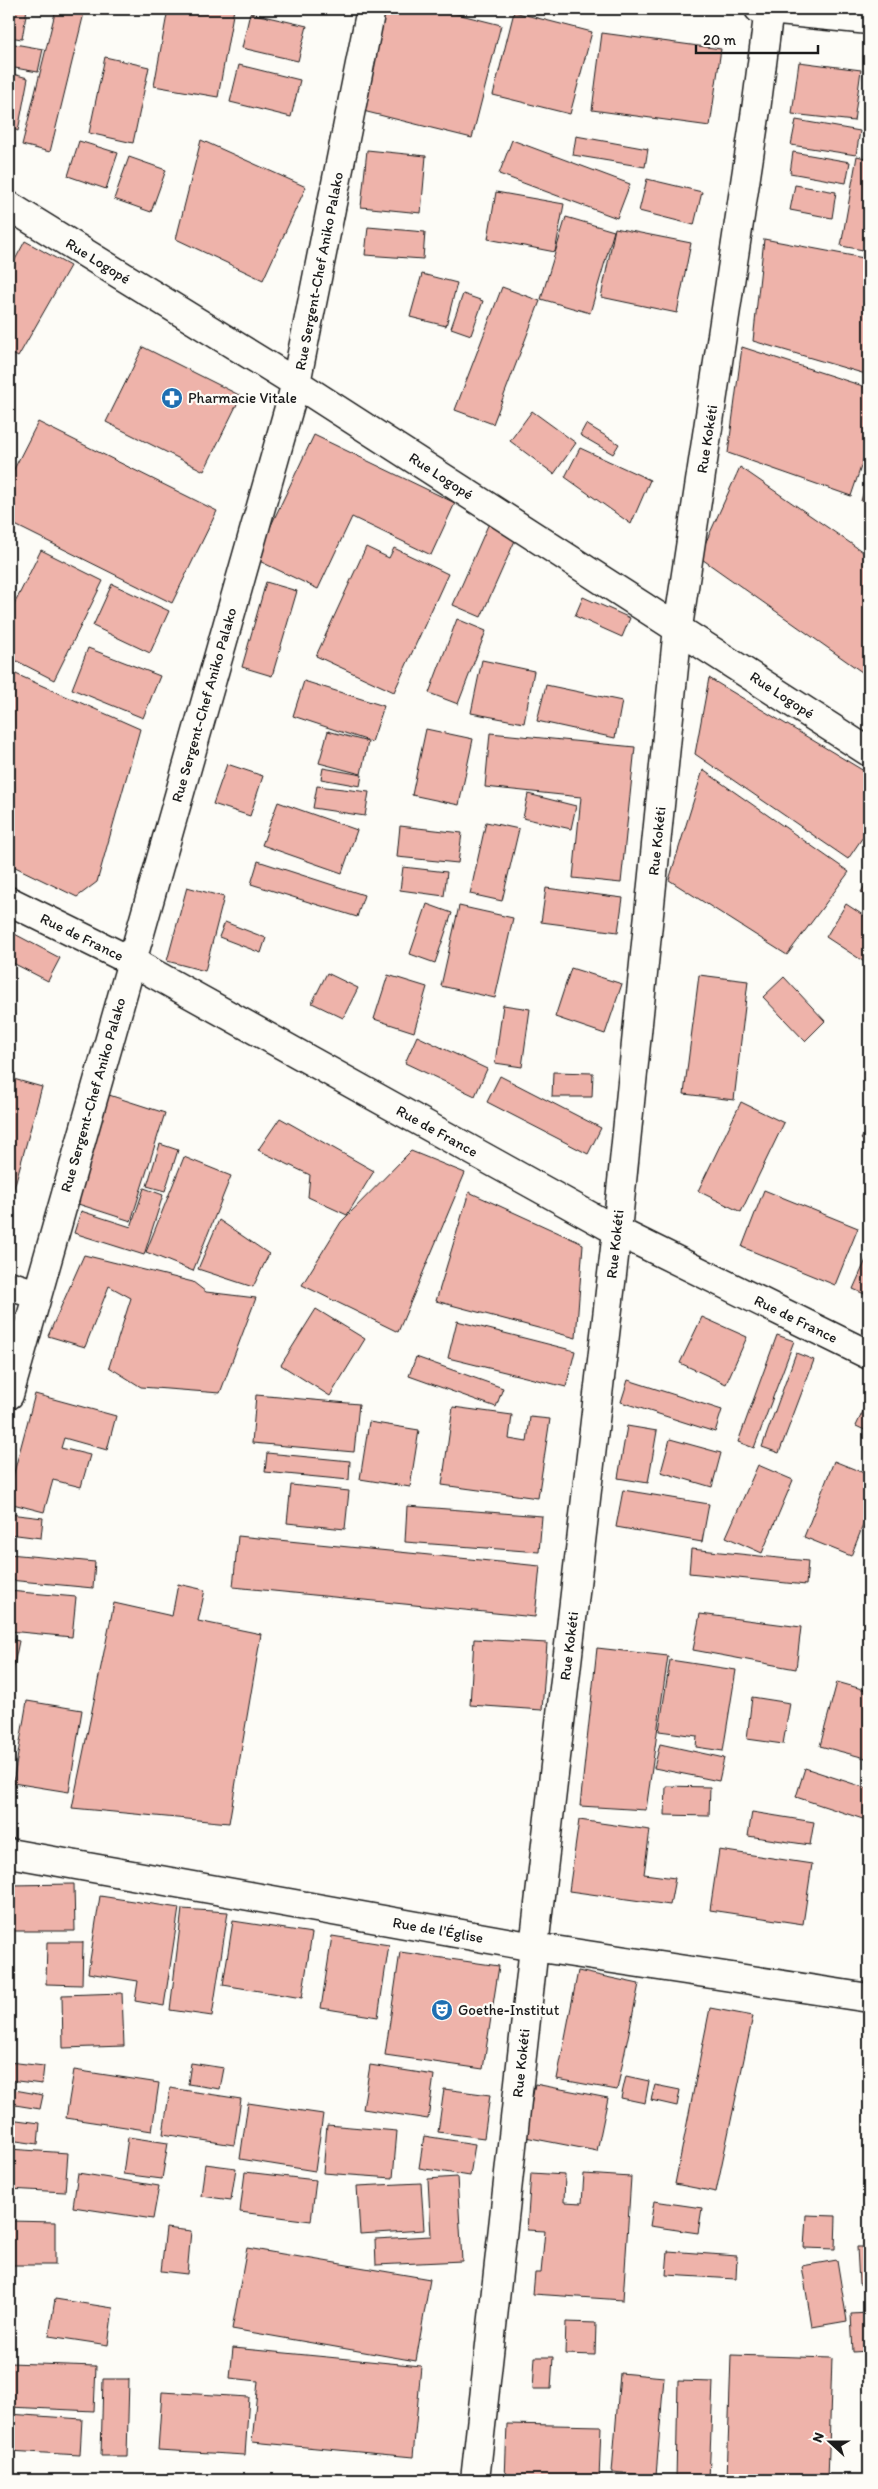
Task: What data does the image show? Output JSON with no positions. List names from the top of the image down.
{
  "streets": {
    "street": [
      "Rue Logopé",
      "Rue Sergent-Chef Aniko Palako",
      "Rue Kokéti",
      "Rue de France",
      "Rue de l'Église"
    ]
  },
  "crossings": [
    ["Rue Logopé", "Rue Sergent-Chef Aniko Palako"],
    ["Rue Logopé", "Rue Kokéti"],
    ["Rue Sergent-Chef Aniko Palako", "Rue de France"],
    ["Rue Kokéti", "Rue de France"],
    ["Rue Kokéti", "Rue de l'Église"]
  ],
  "places": {
    "pharmacy": ["Pharmacie Vitale"],
    "theatre": ["Goethe-Institut"]
  },
  "scale_bar": "20 m",
  "north": "left"
}
